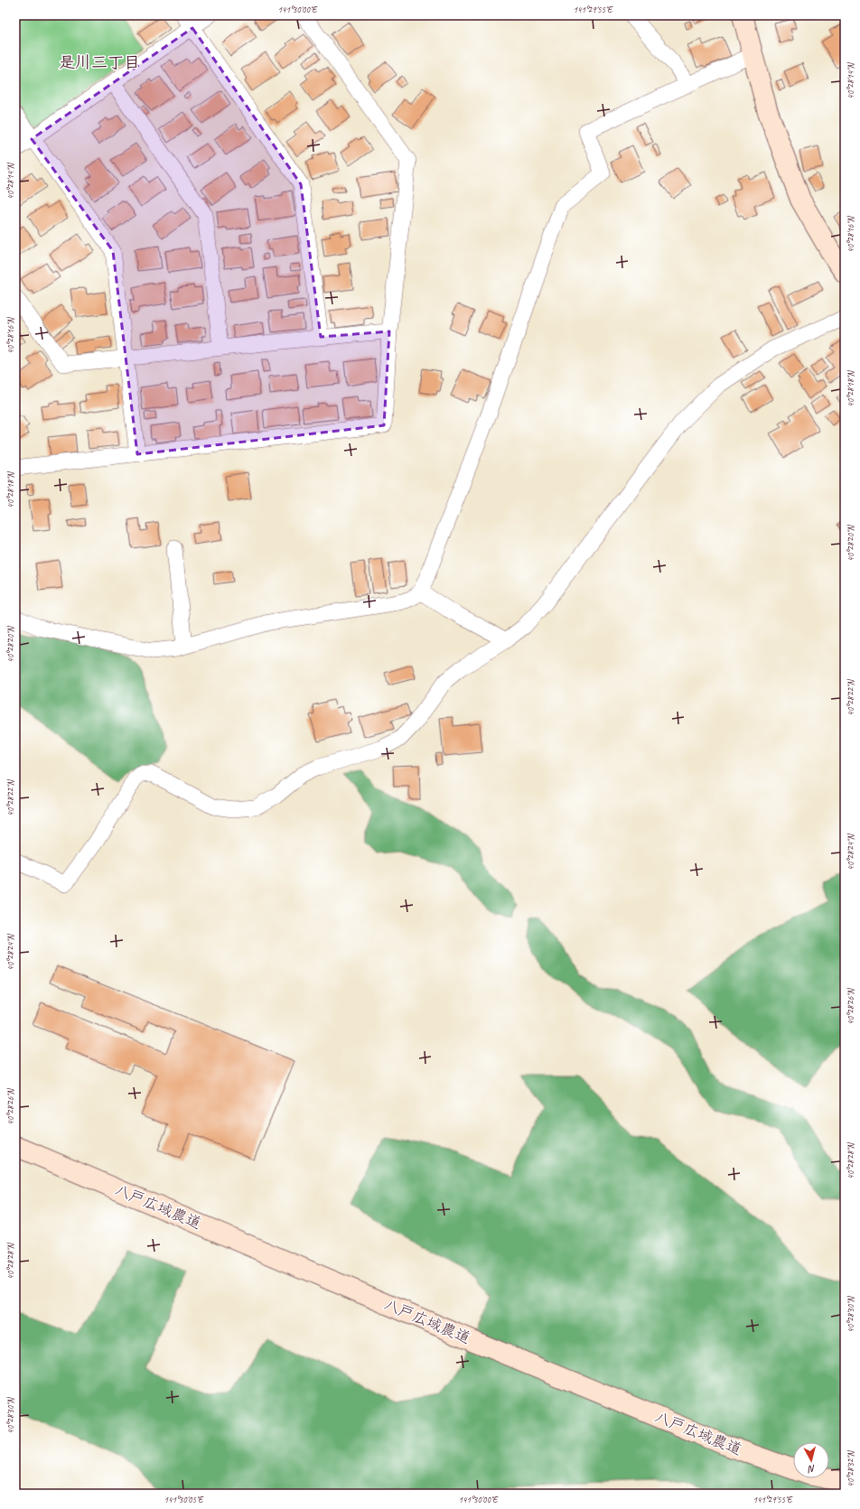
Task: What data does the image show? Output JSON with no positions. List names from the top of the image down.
{
  "streets": {
    "street": ["八戸広域農道"]
  },
  "districts": ["是川三丁目"],
  "north": "bottom",
  "coordinates": [
    "141°30'00\"E",
    "141°29'55\"E",
    "40°28'14\"N",
    "40°28'16\"N",
    "40°28'18\"N",
    "40°28'20\"N",
    "40°28'22\"N",
    "40°28'24\"N",
    "40°28'26\"N",
    "40°28'28\"N",
    "40°28'30\"N",
    "40°28'32\"N",
    "141°30'05\"E"
  ]
}
